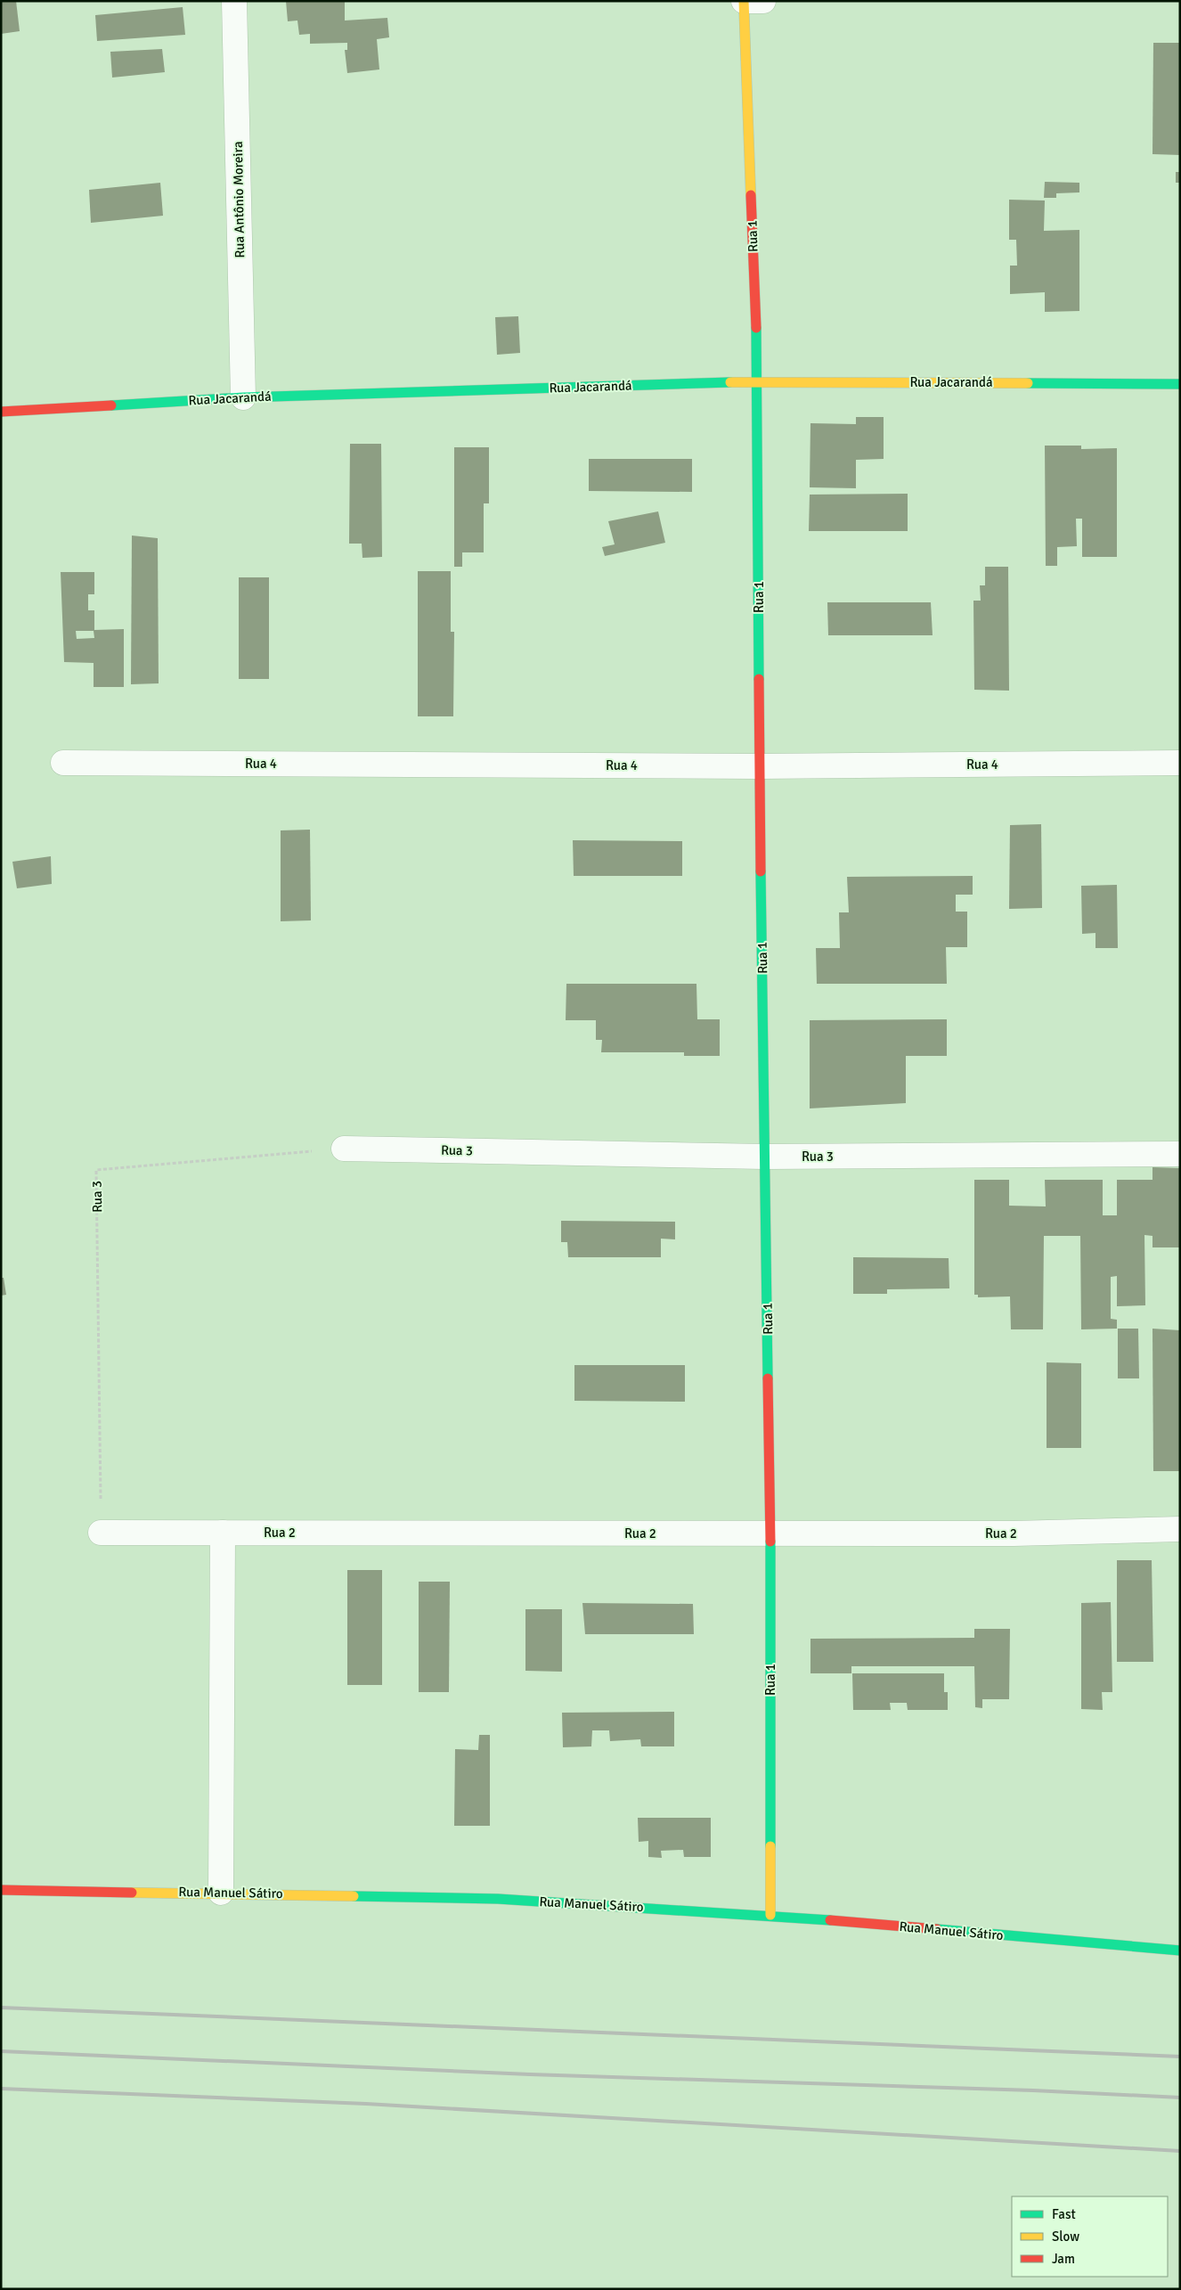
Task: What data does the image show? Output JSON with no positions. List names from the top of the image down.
{
  "streets": {
    "street": [
      "Rua Antônio Moreira",
      "Rua 1",
      "Rua Jacarandá",
      "Rua 4",
      "Rua 3",
      "Rua 2",
      "Rua Manuel Sátiro"
    ]
  },
  "crossings": [
    ["Rua Antônio Moreira", "Rua Jacarandá"],
    ["Rua 1", "Rua Jacarandá"],
    ["Rua 1", "Rua 4"],
    ["Rua 1", "Rua 3"],
    ["Rua 1", "Rua 2"],
    ["Rua 1", "Rua Manuel Sátiro"],
    ["Rua 3", "Rua 2"]
  ],
  "legend": ["Fast", "Slow", "Jam"]
}
